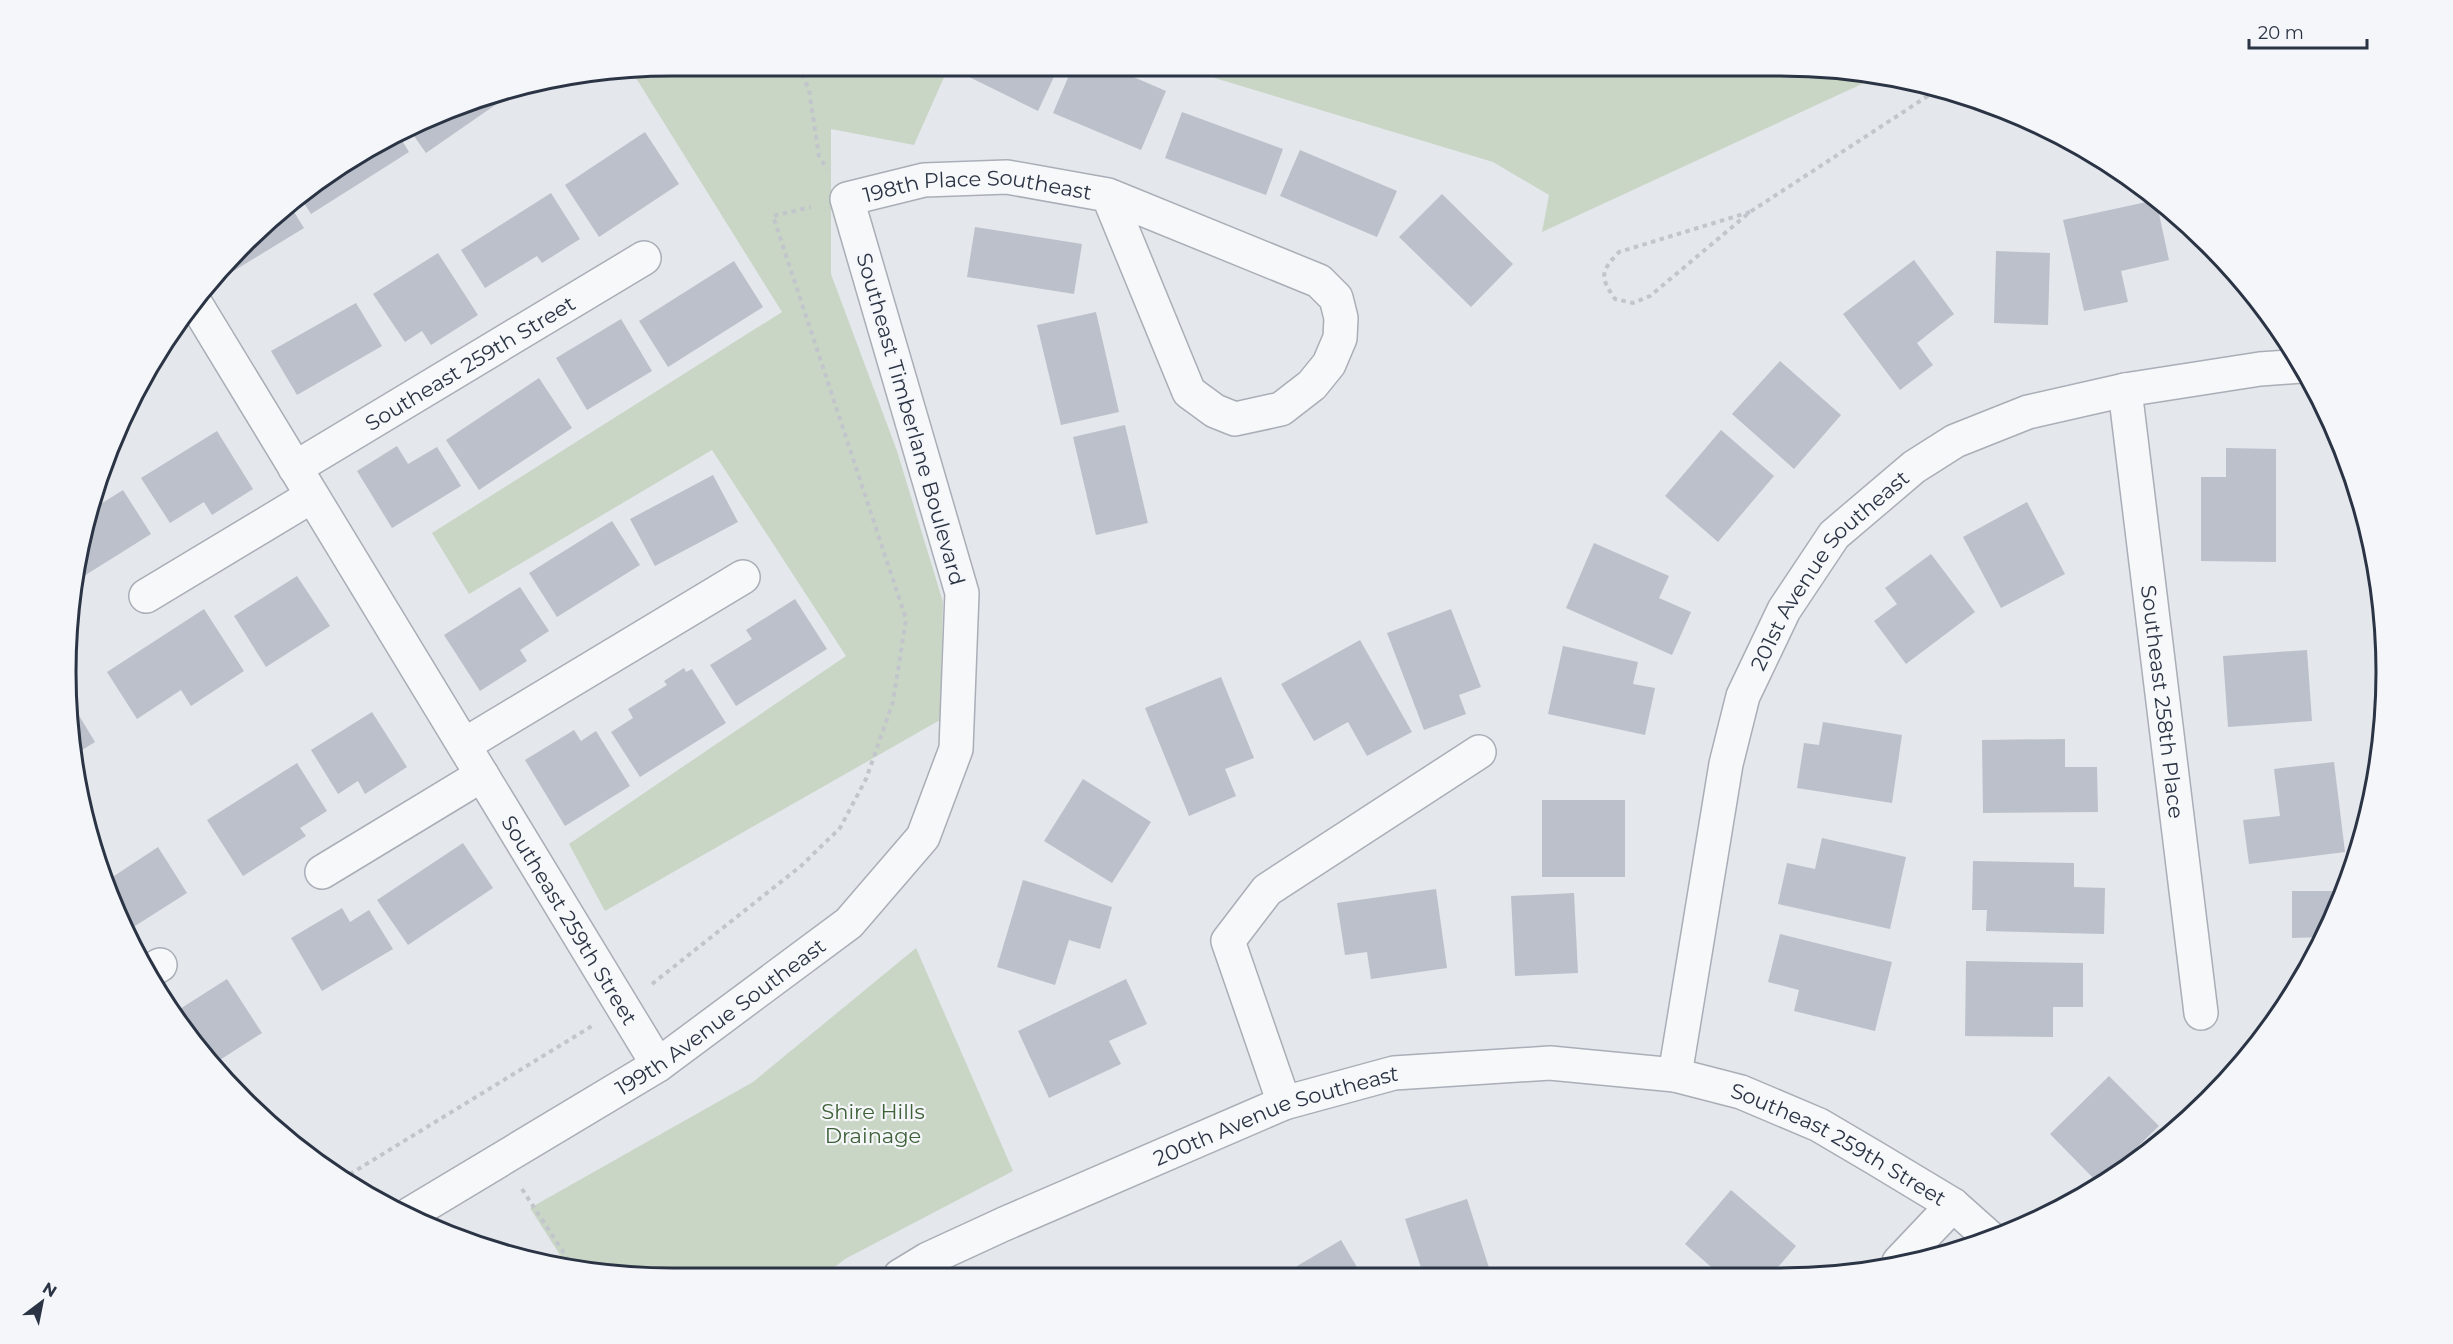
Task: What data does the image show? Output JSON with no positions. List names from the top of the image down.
{
  "streets": {
    "street": [
      "198th Place Southeast",
      "Southeast 259th Street",
      "Southeast Timberlane Boulevard",
      "201st Avenue Southeast",
      "Southeast 258th Place",
      "199th Avenue Southeast",
      "200th Avenue Southeast"
    ]
  },
  "crossings": [
    ["198th Place Southeast", "Southeast Timberlane Boulevard"],
    ["Southeast 259th Street", "201st Avenue Southeast"],
    ["Southeast 259th Street", "199th Avenue Southeast"],
    ["Southeast 259th Street", "200th Avenue Southeast"],
    ["Southeast Timberlane Boulevard", "199th Avenue Southeast"],
    ["201st Avenue Southeast", "Southeast 258th Place"],
    ["201st Avenue Southeast", "200th Avenue Southeast"]
  ],
  "parks": ["Shire Hills Drainage"],
  "scale_bar": "20 m",
  "north": "top right"
}
